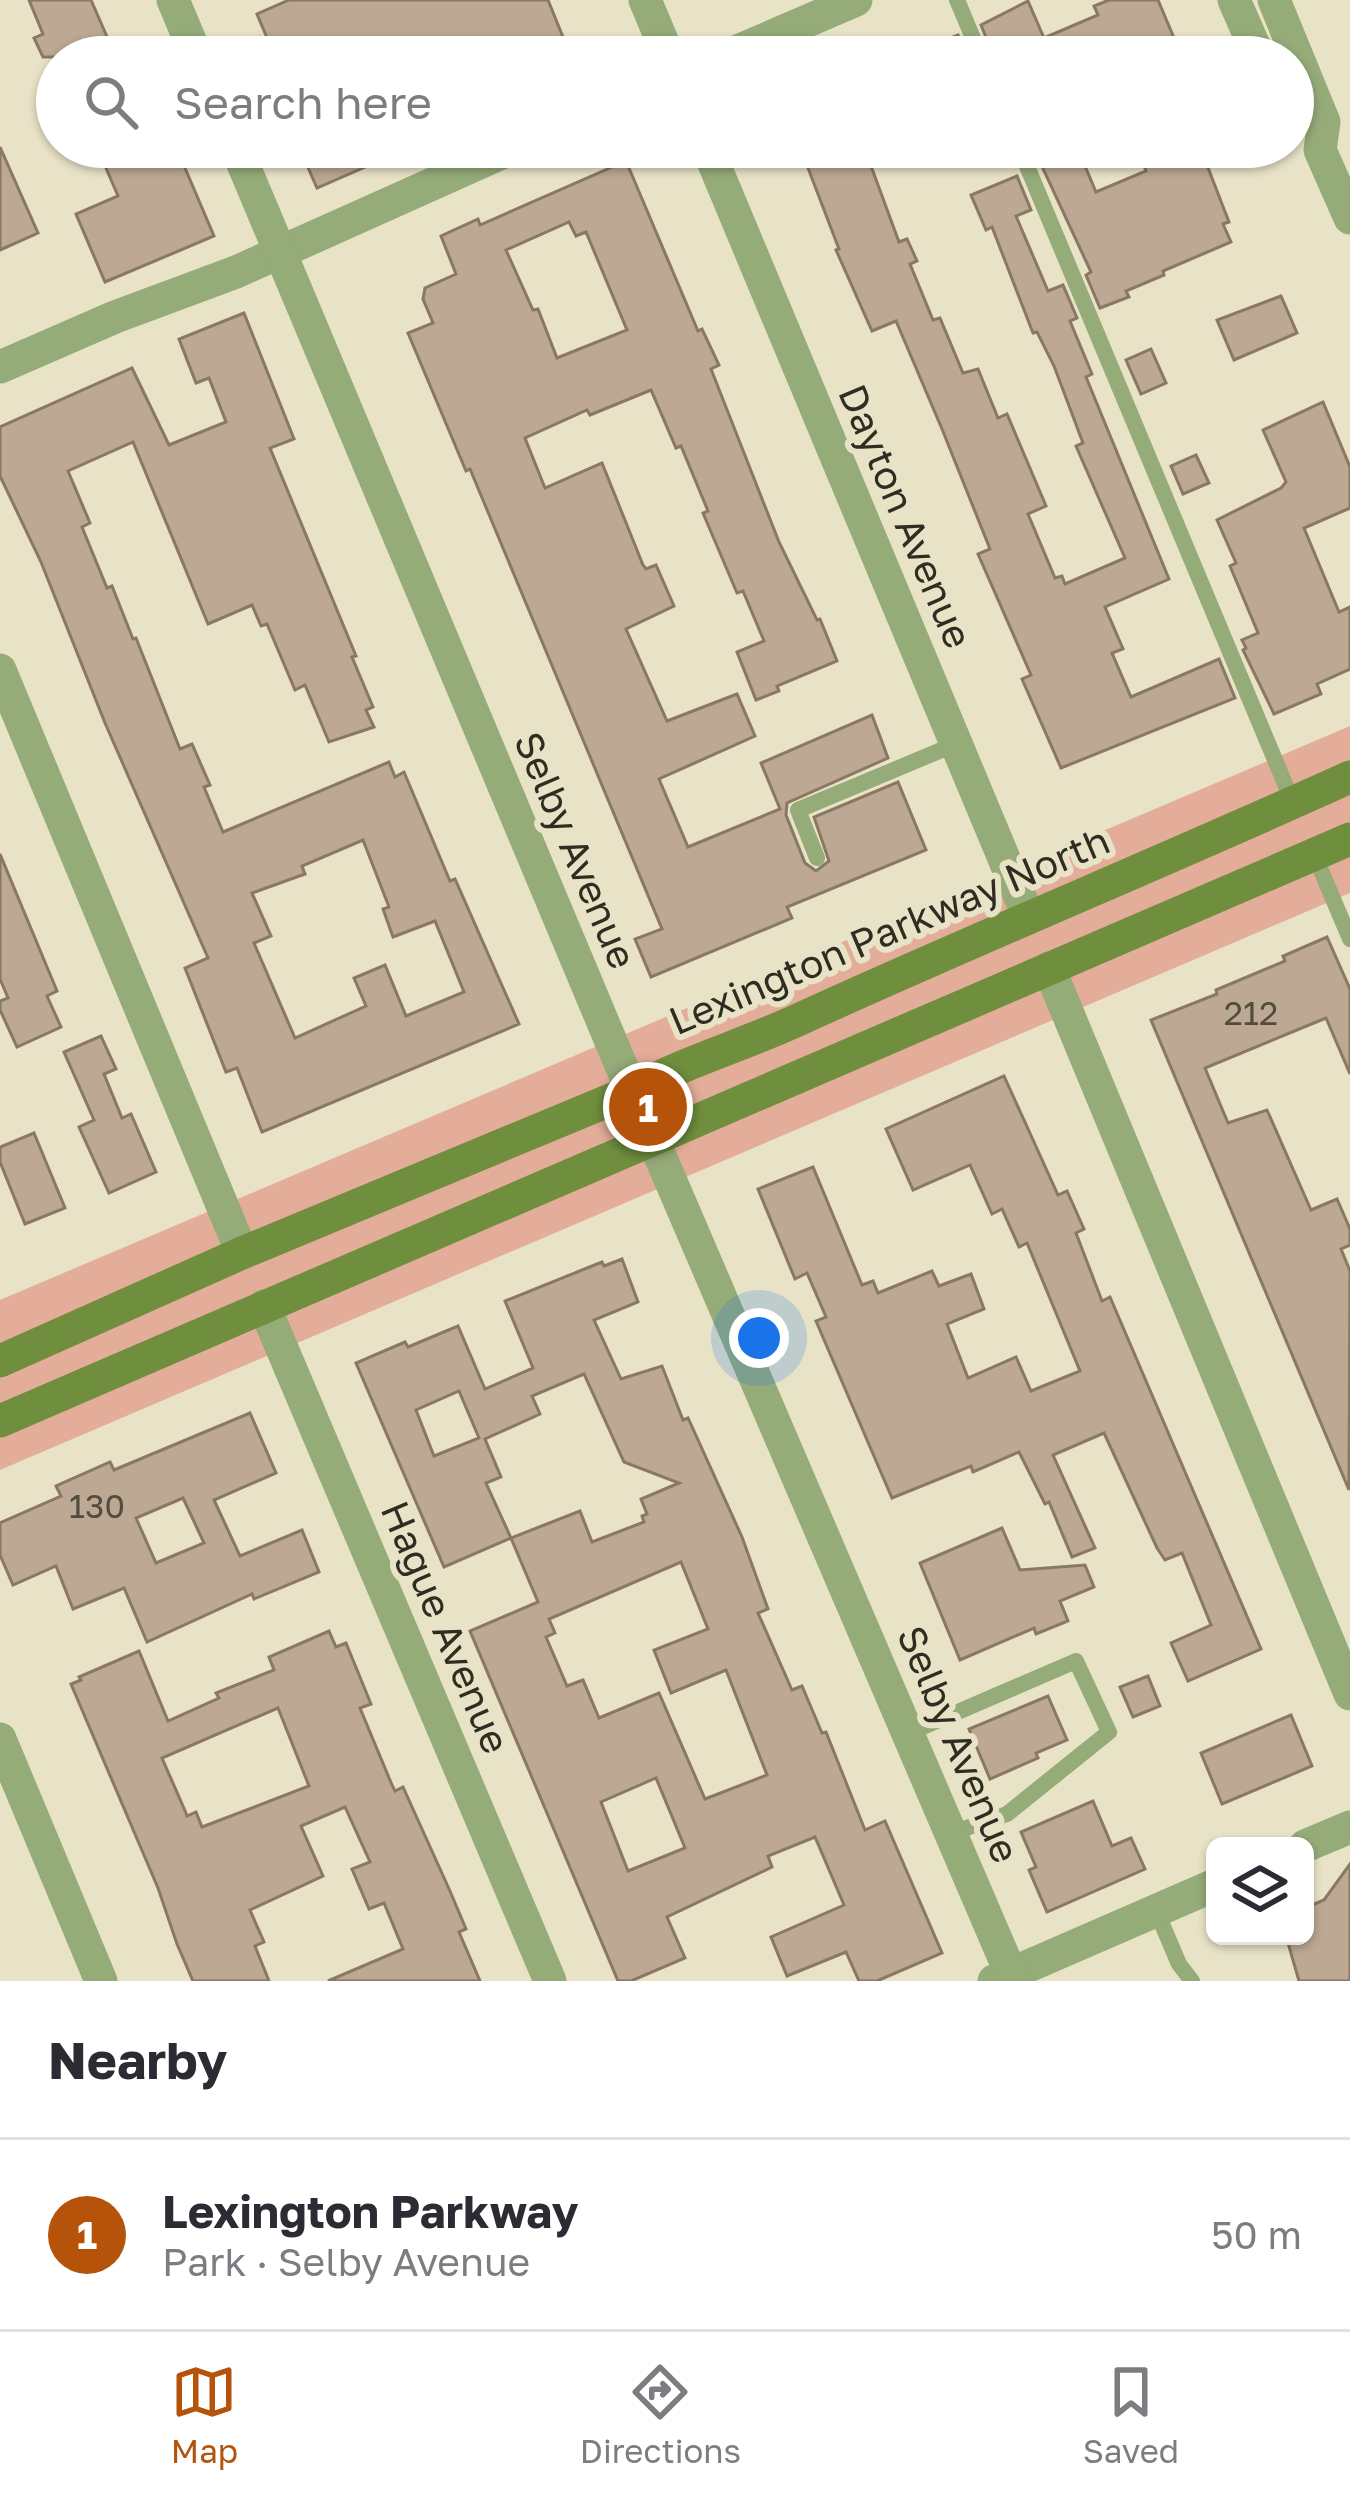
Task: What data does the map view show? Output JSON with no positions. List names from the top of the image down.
{
  "streets": {
    "main road": ["Lexington Parkway North"],
    "street": ["Dayton Avenue", "Selby Avenue", "Hague Avenue"]
  },
  "crossings": [
    ["Dayton Avenue", "Lexington Parkway North"],
    ["Selby Avenue", "Lexington Parkway North"]
  ],
  "house_numbers": ["212", "130"],
  "page": {
    "search": "Search here",
    "pins": "1",
    "heading": "Nearby",
    "list": [
      {
        "mark": "1",
        "name": "Lexington Parkway",
        "note": "Park · Selby Avenue",
        "value": "50 m"
      }
    ],
    "nav": ["Map", "Directions", "Saved"]
  }
}
